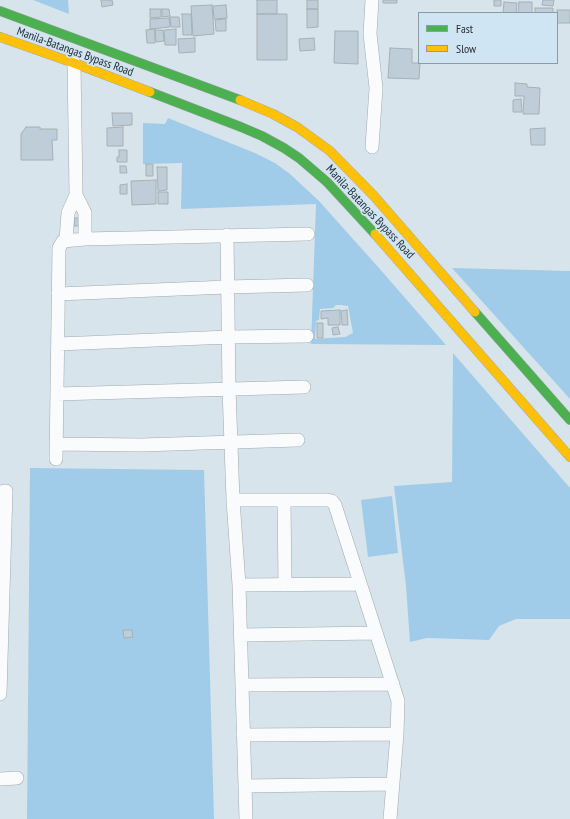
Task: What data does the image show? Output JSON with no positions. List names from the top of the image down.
{
  "streets": {
    "main road": ["Manila-Batangas Bypass Road"]
  },
  "legend": ["Fast", "Slow"]
}
